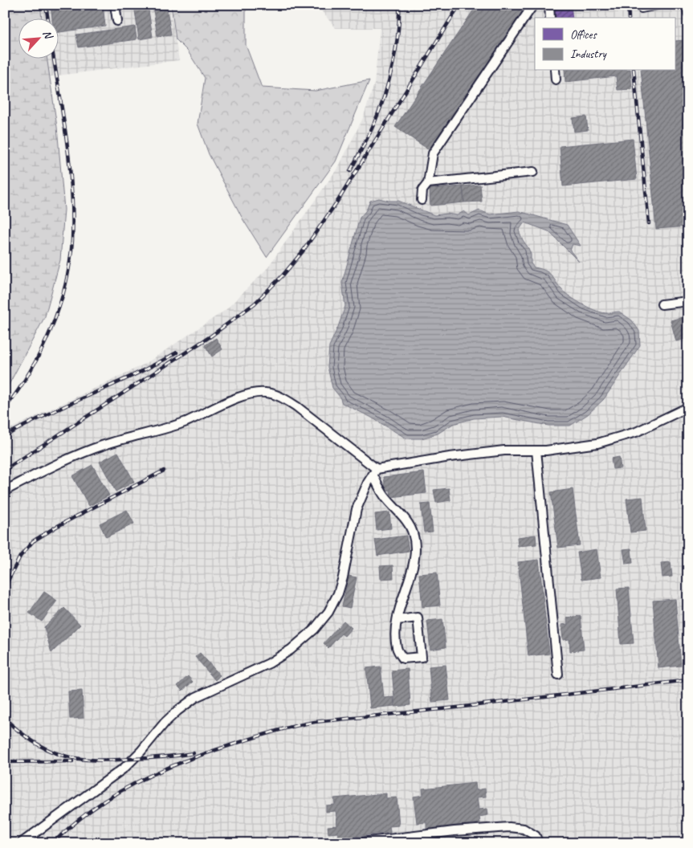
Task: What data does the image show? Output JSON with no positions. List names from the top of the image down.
{
  "legend": ["Offices", "Industry"],
  "north": "top right"
}
